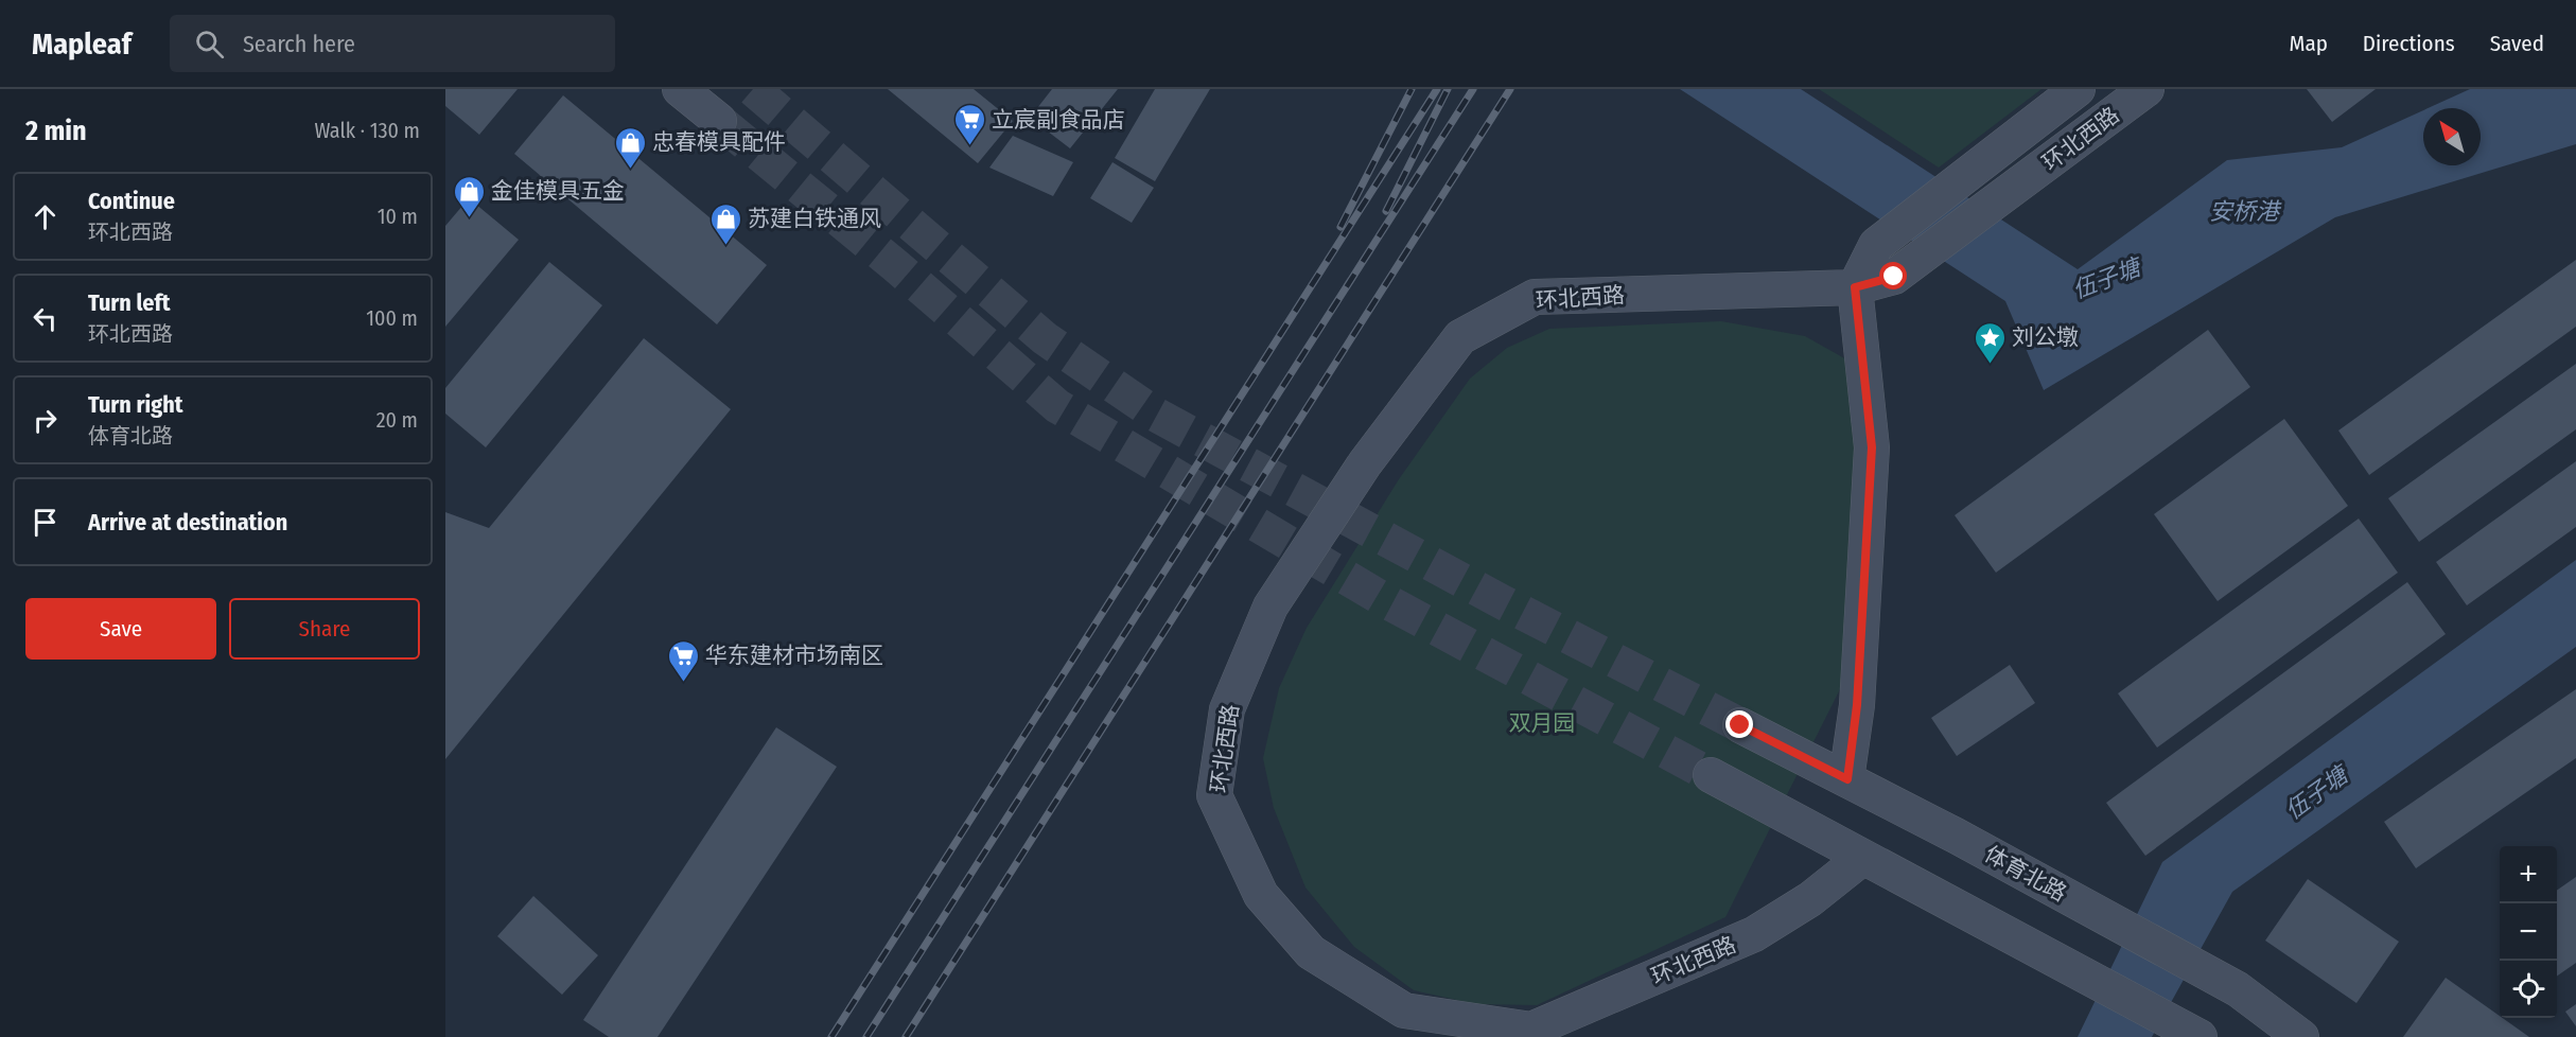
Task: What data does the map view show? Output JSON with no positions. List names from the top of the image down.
{
  "streets": {
    "street": ["环北西路", "体育北路"]
  },
  "water": ["安桥港", "伍子塘"],
  "parks": ["双月园"],
  "places": {
    "supermarket": ["立宸副食品店", "华东建材市场南区"],
    "shop": ["忠春模具配件", "金佳模具五金", "苏建白铁通风"],
    "place": ["刘公墩"]
  },
  "north": "top left",
  "page": {
    "header": "Mapleaf",
    "search": "Search here",
    "nav": ["Map", "Directions", "Saved"],
    "heading": ["2 min", "Walk · 130 m"],
    "list": [
      ["Continue", "环北西路", "10 m"],
      ["Turn left", "环北西路", "100 m"],
      ["Turn right", "体育北路", "20 m"],
      "Arrive at destination"
    ],
    "buttons": ["Save", "Share"],
    "map_buttons": ["+", "−"]
  }
}
